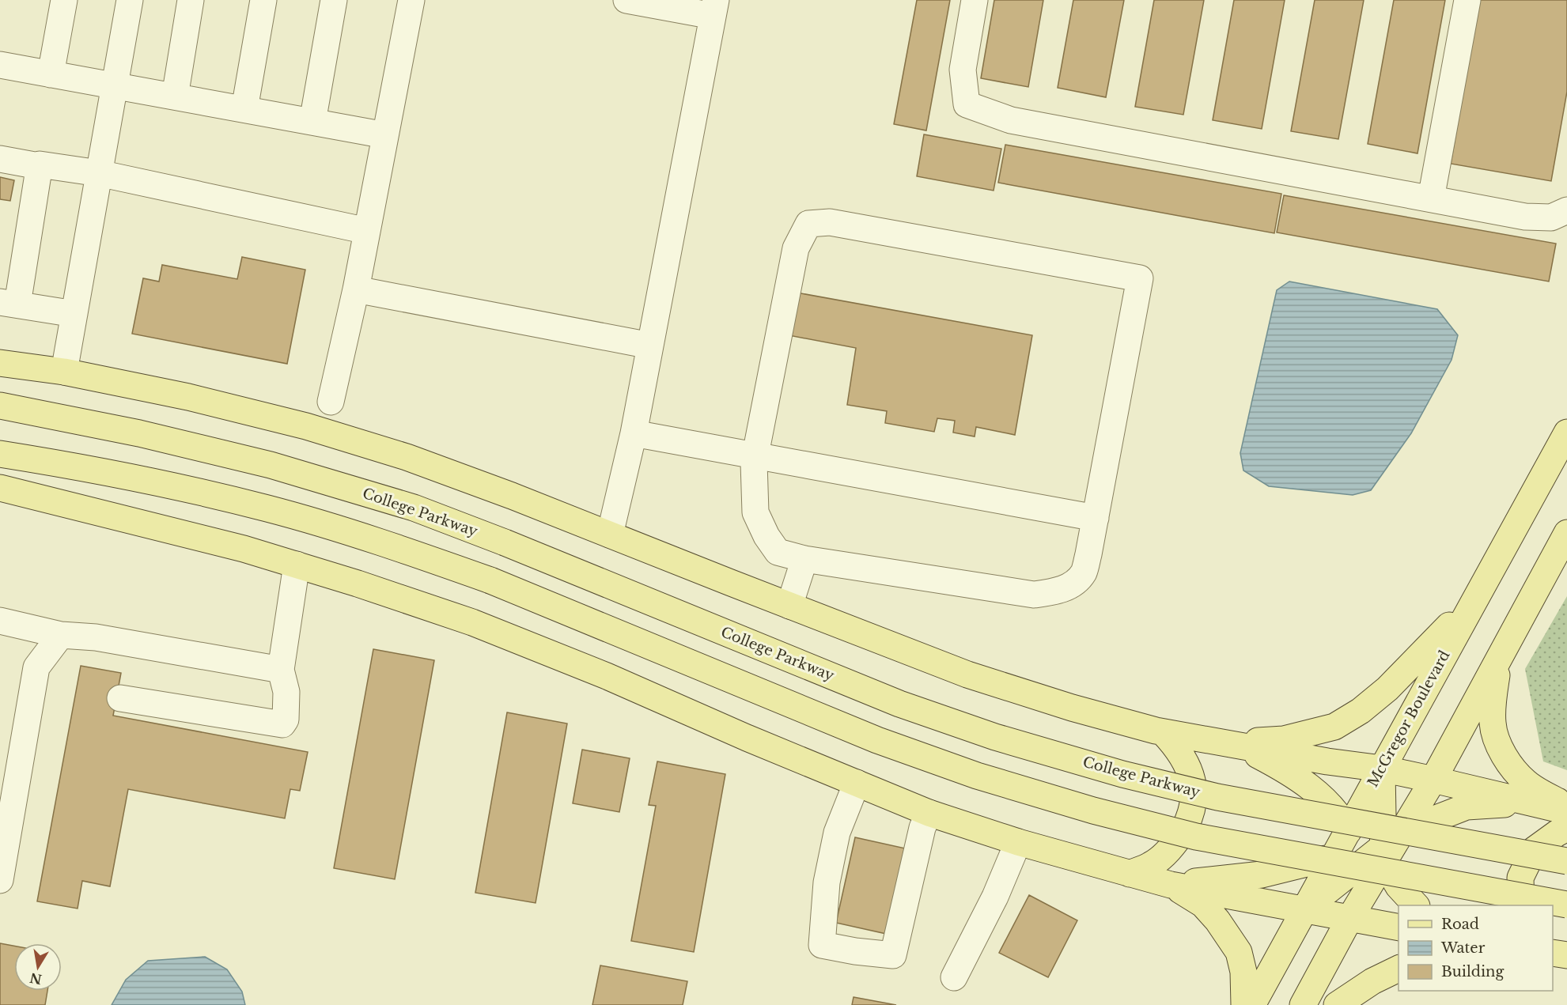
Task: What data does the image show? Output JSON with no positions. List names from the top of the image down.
{
  "streets": {
    "main road": ["College Parkway", "McGregor Boulevard"]
  },
  "legend": ["Road", "Water", "Building"],
  "north": "bottom"
}
